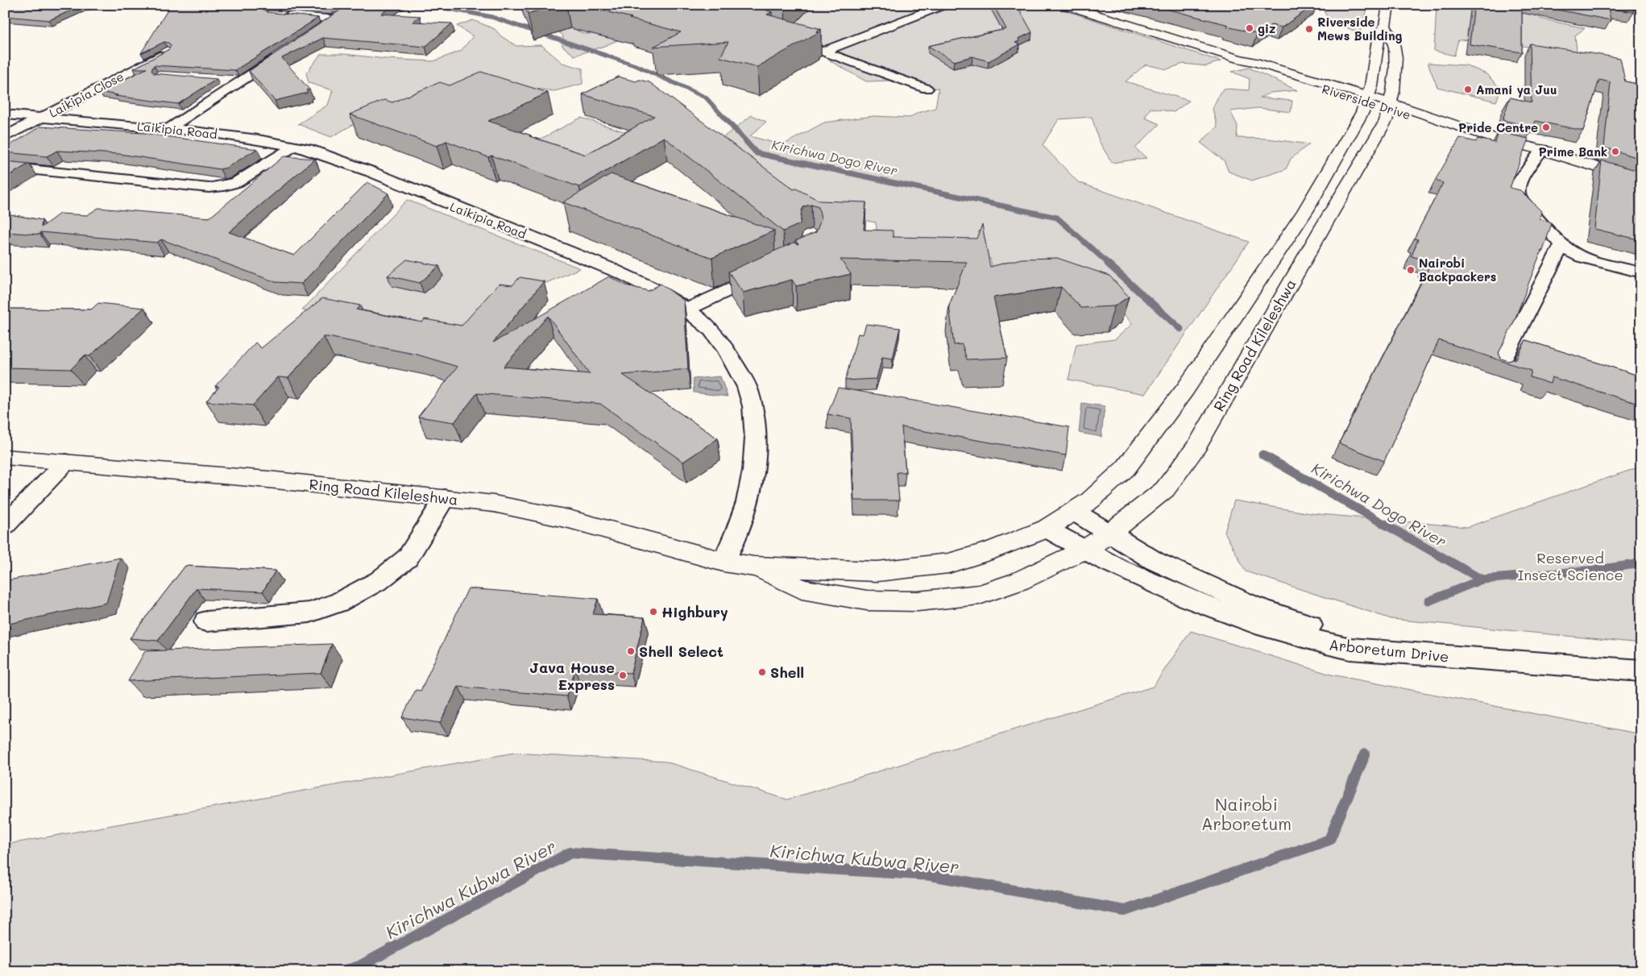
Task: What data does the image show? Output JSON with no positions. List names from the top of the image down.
{
  "streets": {
    "main road": ["Riverside Drive", "Ring Road Kileleshwa"],
    "street": ["Laikipia Close", "Laikipia Road", "Arboretum Drive"]
  },
  "crossings": [
    ["Laikipia Close", "Laikipia Road"],
    ["Riverside Drive", "Ring Road Kileleshwa"],
    ["Laikipia Road", "Ring Road Kileleshwa"],
    ["Ring Road Kileleshwa", "Arboretum Drive"]
  ],
  "water": ["Kirichwa Dogo River", "Kirichwa Kubwa River"],
  "parks": ["Reserved Insect Science", "Nairobi Arboretum"],
  "places": [
    "giz",
    "Riverside Mews Building",
    "Amani ya Juu",
    "Pride Centre",
    "Prime Bank",
    "Nairobi Backpackers",
    "Highbury",
    "Shell Select",
    "Shell",
    "Java House Express"
  ]
}
